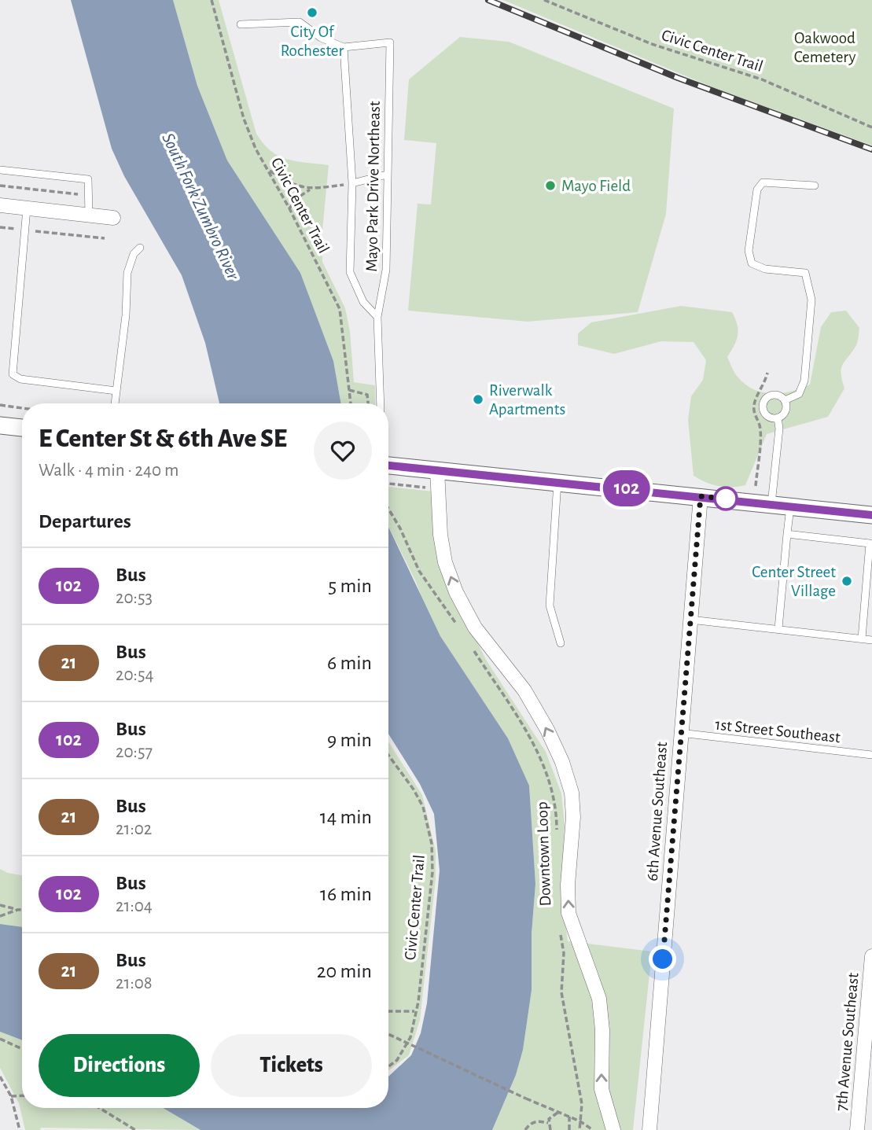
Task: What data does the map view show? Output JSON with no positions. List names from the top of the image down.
{
  "streets": {
    "street": ["6th Avenue Southeast", "7th Avenue Southeast"],
    "lane": ["Mayo Park Drive Northeast", "1st Street Southeast"],
    "path": ["Civic Center Trail", "Downtown Loop"]
  },
  "crossings": [
    ["1st Street Southeast", "6th Avenue Southeast"]
  ],
  "water": ["South Fork Zumbro River"],
  "parks": ["Oakwood Cemetery"],
  "places": [
    "City Of Rochester",
    "Mayo Field",
    "Riverwalk Apartments",
    "Center Street Village"
  ],
  "lines": ["bus line 102"],
  "page": {
    "on_map": "102",
    "heading": [
      ["E Center St & 6th Ave SE", "Walk · 4 min · 240 m"],
      "Departures"
    ],
    "list": [
      {
        "mark": "102",
        "name": "Bus",
        "note": "20:53",
        "value": "5 min"
      },
      {
        "mark": "21",
        "name": "Bus",
        "note": "20:54",
        "value": "6 min"
      },
      {
        "mark": "102",
        "name": "Bus",
        "note": "20:57",
        "value": "9 min"
      },
      {
        "mark": "21",
        "name": "Bus",
        "note": "21:02",
        "value": "14 min"
      },
      {
        "mark": "102",
        "name": "Bus",
        "note": "21:04",
        "value": "16 min"
      },
      {
        "mark": "21",
        "name": "Bus",
        "note": "21:08",
        "value": "20 min"
      }
    ],
    "buttons": ["Directions", "Tickets"]
  }
}
